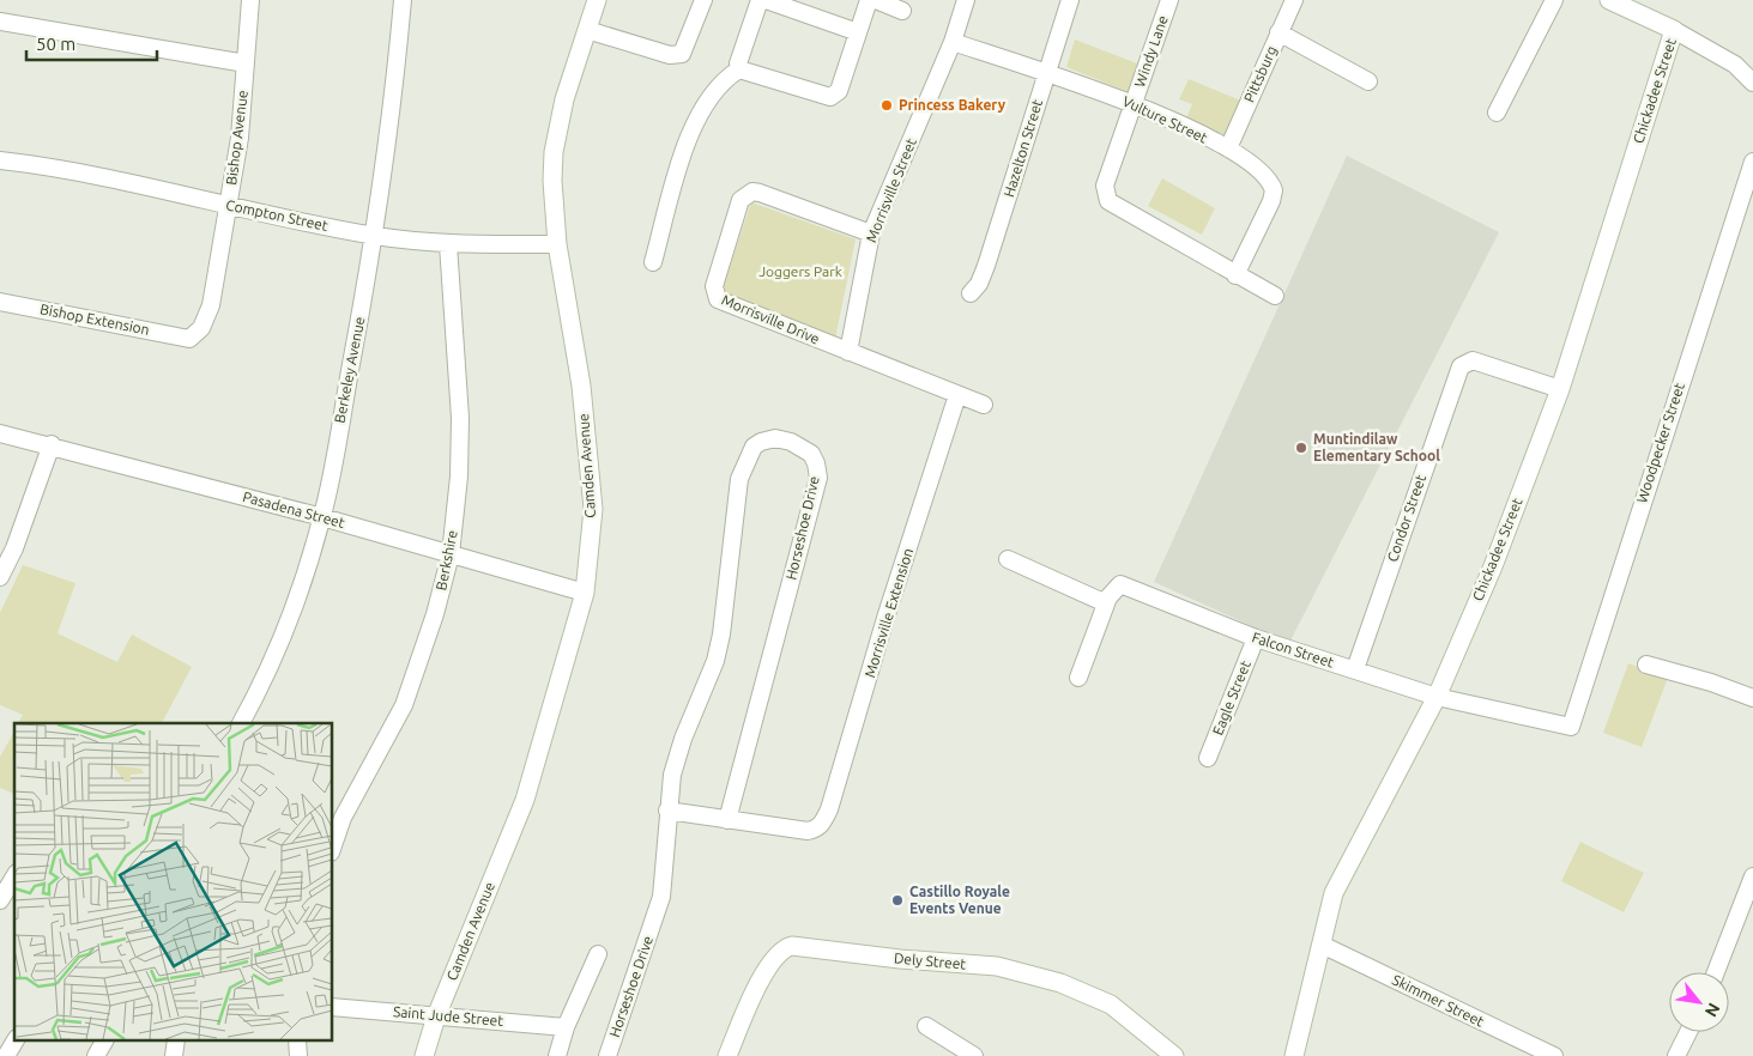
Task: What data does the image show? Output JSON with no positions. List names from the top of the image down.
{
  "streets": {
    "street": [
      "Windy Lane",
      "Pittsburg",
      "Chickadee Street",
      "Vulture Street",
      "Bishop Avenue",
      "Hazelton Street",
      "Morrisville Street",
      "Compton Street",
      "Bishop Extension",
      "Morrisville Drive",
      "Berkeley Avenue",
      "Woodpecker Street",
      "Camden Avenue",
      "Pasadena Street",
      "Condor Street",
      "Horseshoe Drive",
      "Berkshire",
      "Morrisville Extension",
      "Falcon Street",
      "Eagle Street",
      "Dely Street",
      "Skimmer Street",
      "Saint Jude Street"
    ]
  },
  "crossings": [
    ["Windy Lane", "Vulture Street"],
    ["Pittsburg", "Vulture Street"],
    ["Chickadee Street", "Condor Street"],
    ["Chickadee Street", "Falcon Street"],
    ["Chickadee Street", "Skimmer Street"],
    ["Vulture Street", "Hazelton Street"],
    ["Vulture Street", "Morrisville Street"],
    ["Bishop Avenue", "Compton Street"],
    ["Bishop Avenue", "Bishop Extension"],
    ["Morrisville Street", "Morrisville Drive"],
    ["Compton Street", "Berkeley Avenue"],
    ["Compton Street", "Camden Avenue"],
    ["Compton Street", "Berkshire"],
    ["Morrisville Drive", "Morrisville Extension"],
    ["Berkeley Avenue", "Pasadena Street"],
    ["Woodpecker Street", "Falcon Street"],
    ["Camden Avenue", "Pasadena Street"],
    ["Camden Avenue", "Saint Jude Street"],
    ["Pasadena Street", "Berkshire"],
    ["Condor Street", "Falcon Street"],
    ["Horseshoe Drive", "Morrisville Extension"],
    ["Falcon Street", "Eagle Street"]
  ],
  "parks": ["Joggers Park"],
  "places": ["Princess Bakery", "Muntindilaw Elementary School", "Castillo Royale Events Venue"],
  "scale_bar": "50 m",
  "north": "bottom right"
}
